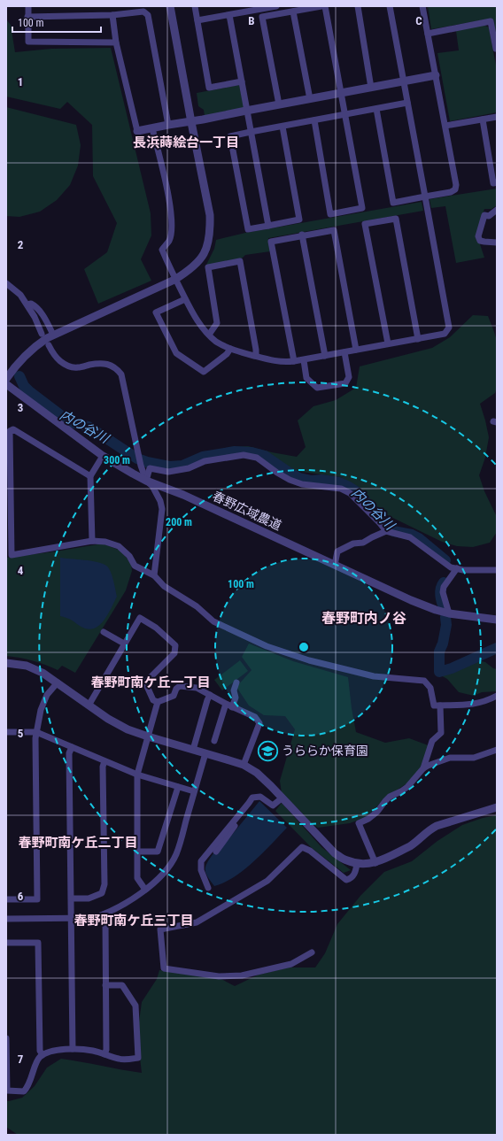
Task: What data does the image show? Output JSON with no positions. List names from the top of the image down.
{
  "streets": {
    "street": ["春野広域農道"]
  },
  "districts": [
    "長浜蒔絵台一丁目",
    "春野町内ノ谷",
    "春野町南ケ丘一丁目",
    "春野町南ケ丘二丁目",
    "春野町南ケ丘三丁目"
  ],
  "water": ["内の谷川"],
  "places": {
    "school or university": ["うららか保育園"]
  },
  "scale_bar": "100 m",
  "grid": {
    "columns": ["B", "C"],
    "rows": [
      "1",
      "2",
      "3",
      "4",
      "5",
      "6",
      "7"
    ]
  },
  "rings": ["300 m", "200 m", "100 m"]
}
